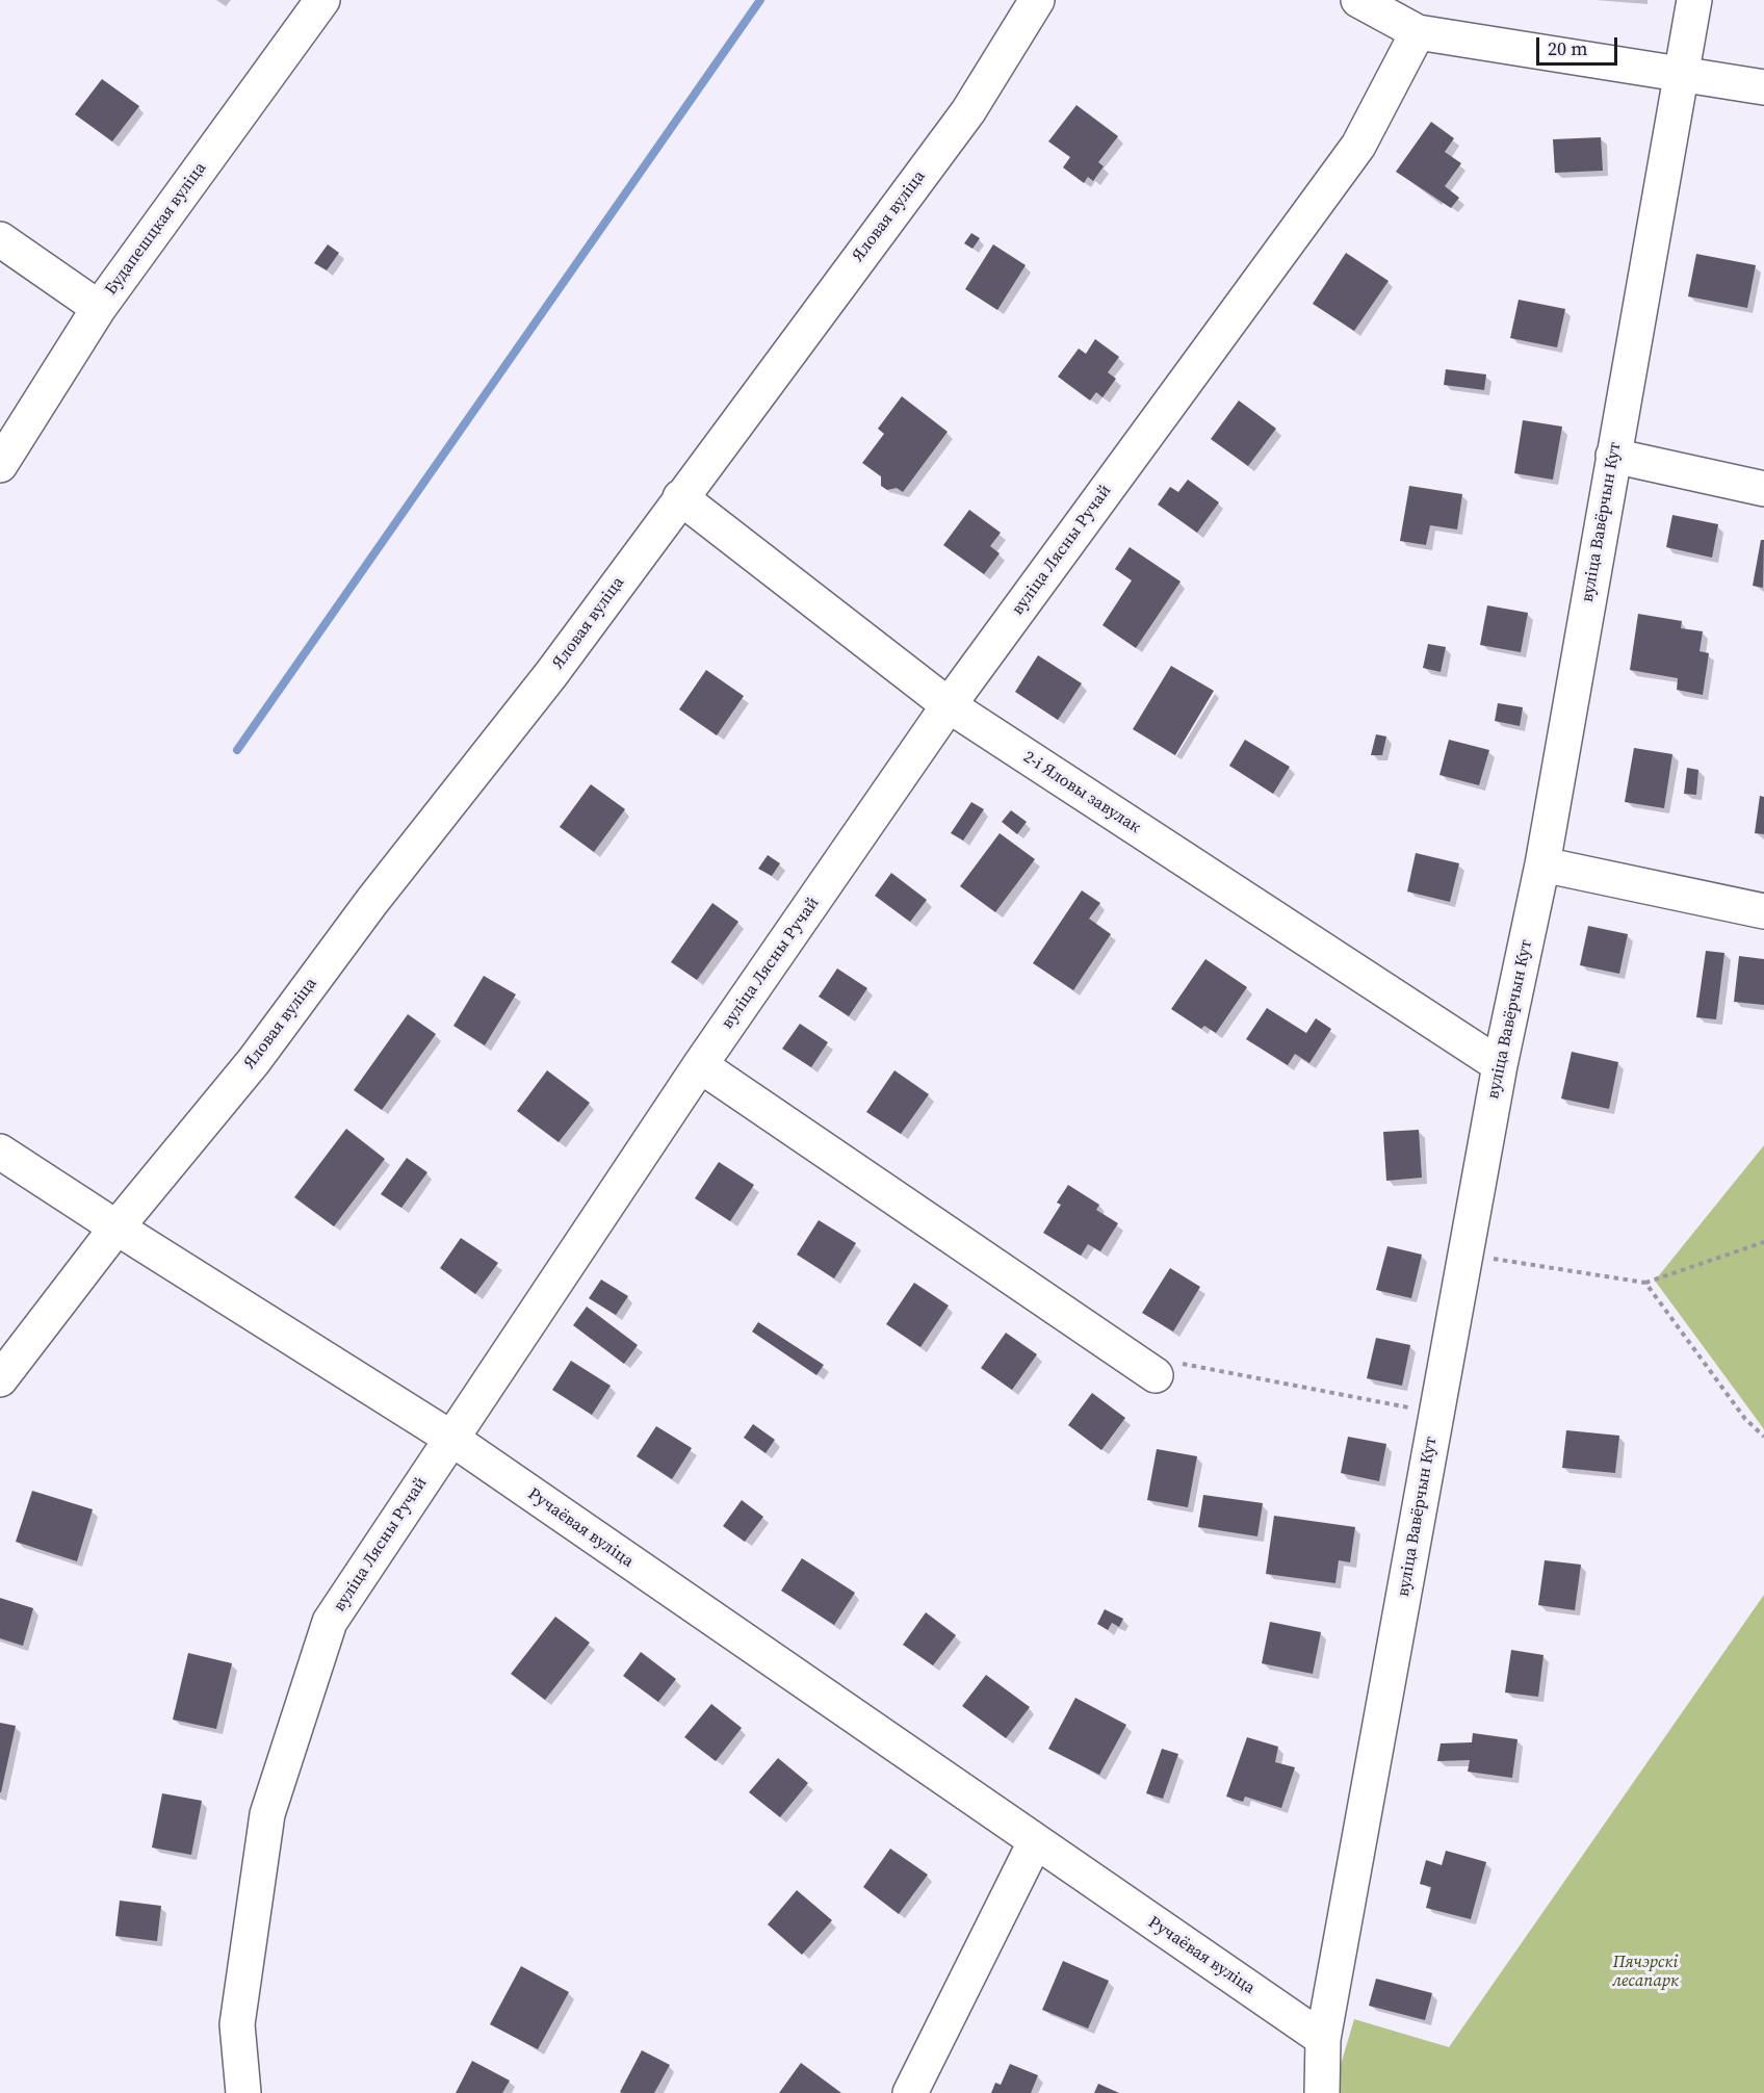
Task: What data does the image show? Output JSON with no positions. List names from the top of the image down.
{
  "streets": {
    "street": [
      "Яловая вуліца",
      "Будапешцкая вуліца",
      "вуліца Вавёрчын Кут",
      "вуліца Лясны Ручай",
      "2-і Яловы завулак",
      "Ручаёвая вуліца"
    ]
  },
  "crossings": [
    ["Яловая вуліца", "2-і Яловы завулак"],
    ["Яловая вуліца", "Ручаёвая вуліца"],
    ["вуліца Вавёрчын Кут", "2-і Яловы завулак"],
    ["вуліца Вавёрчын Кут", "Ручаёвая вуліца"],
    ["вуліца Лясны Ручай", "2-і Яловы завулак"],
    ["вуліца Лясны Ручай", "Ручаёвая вуліца"]
  ],
  "parks": ["Пячэрскі лесапарк"],
  "scale_bar": "20 m"
}
